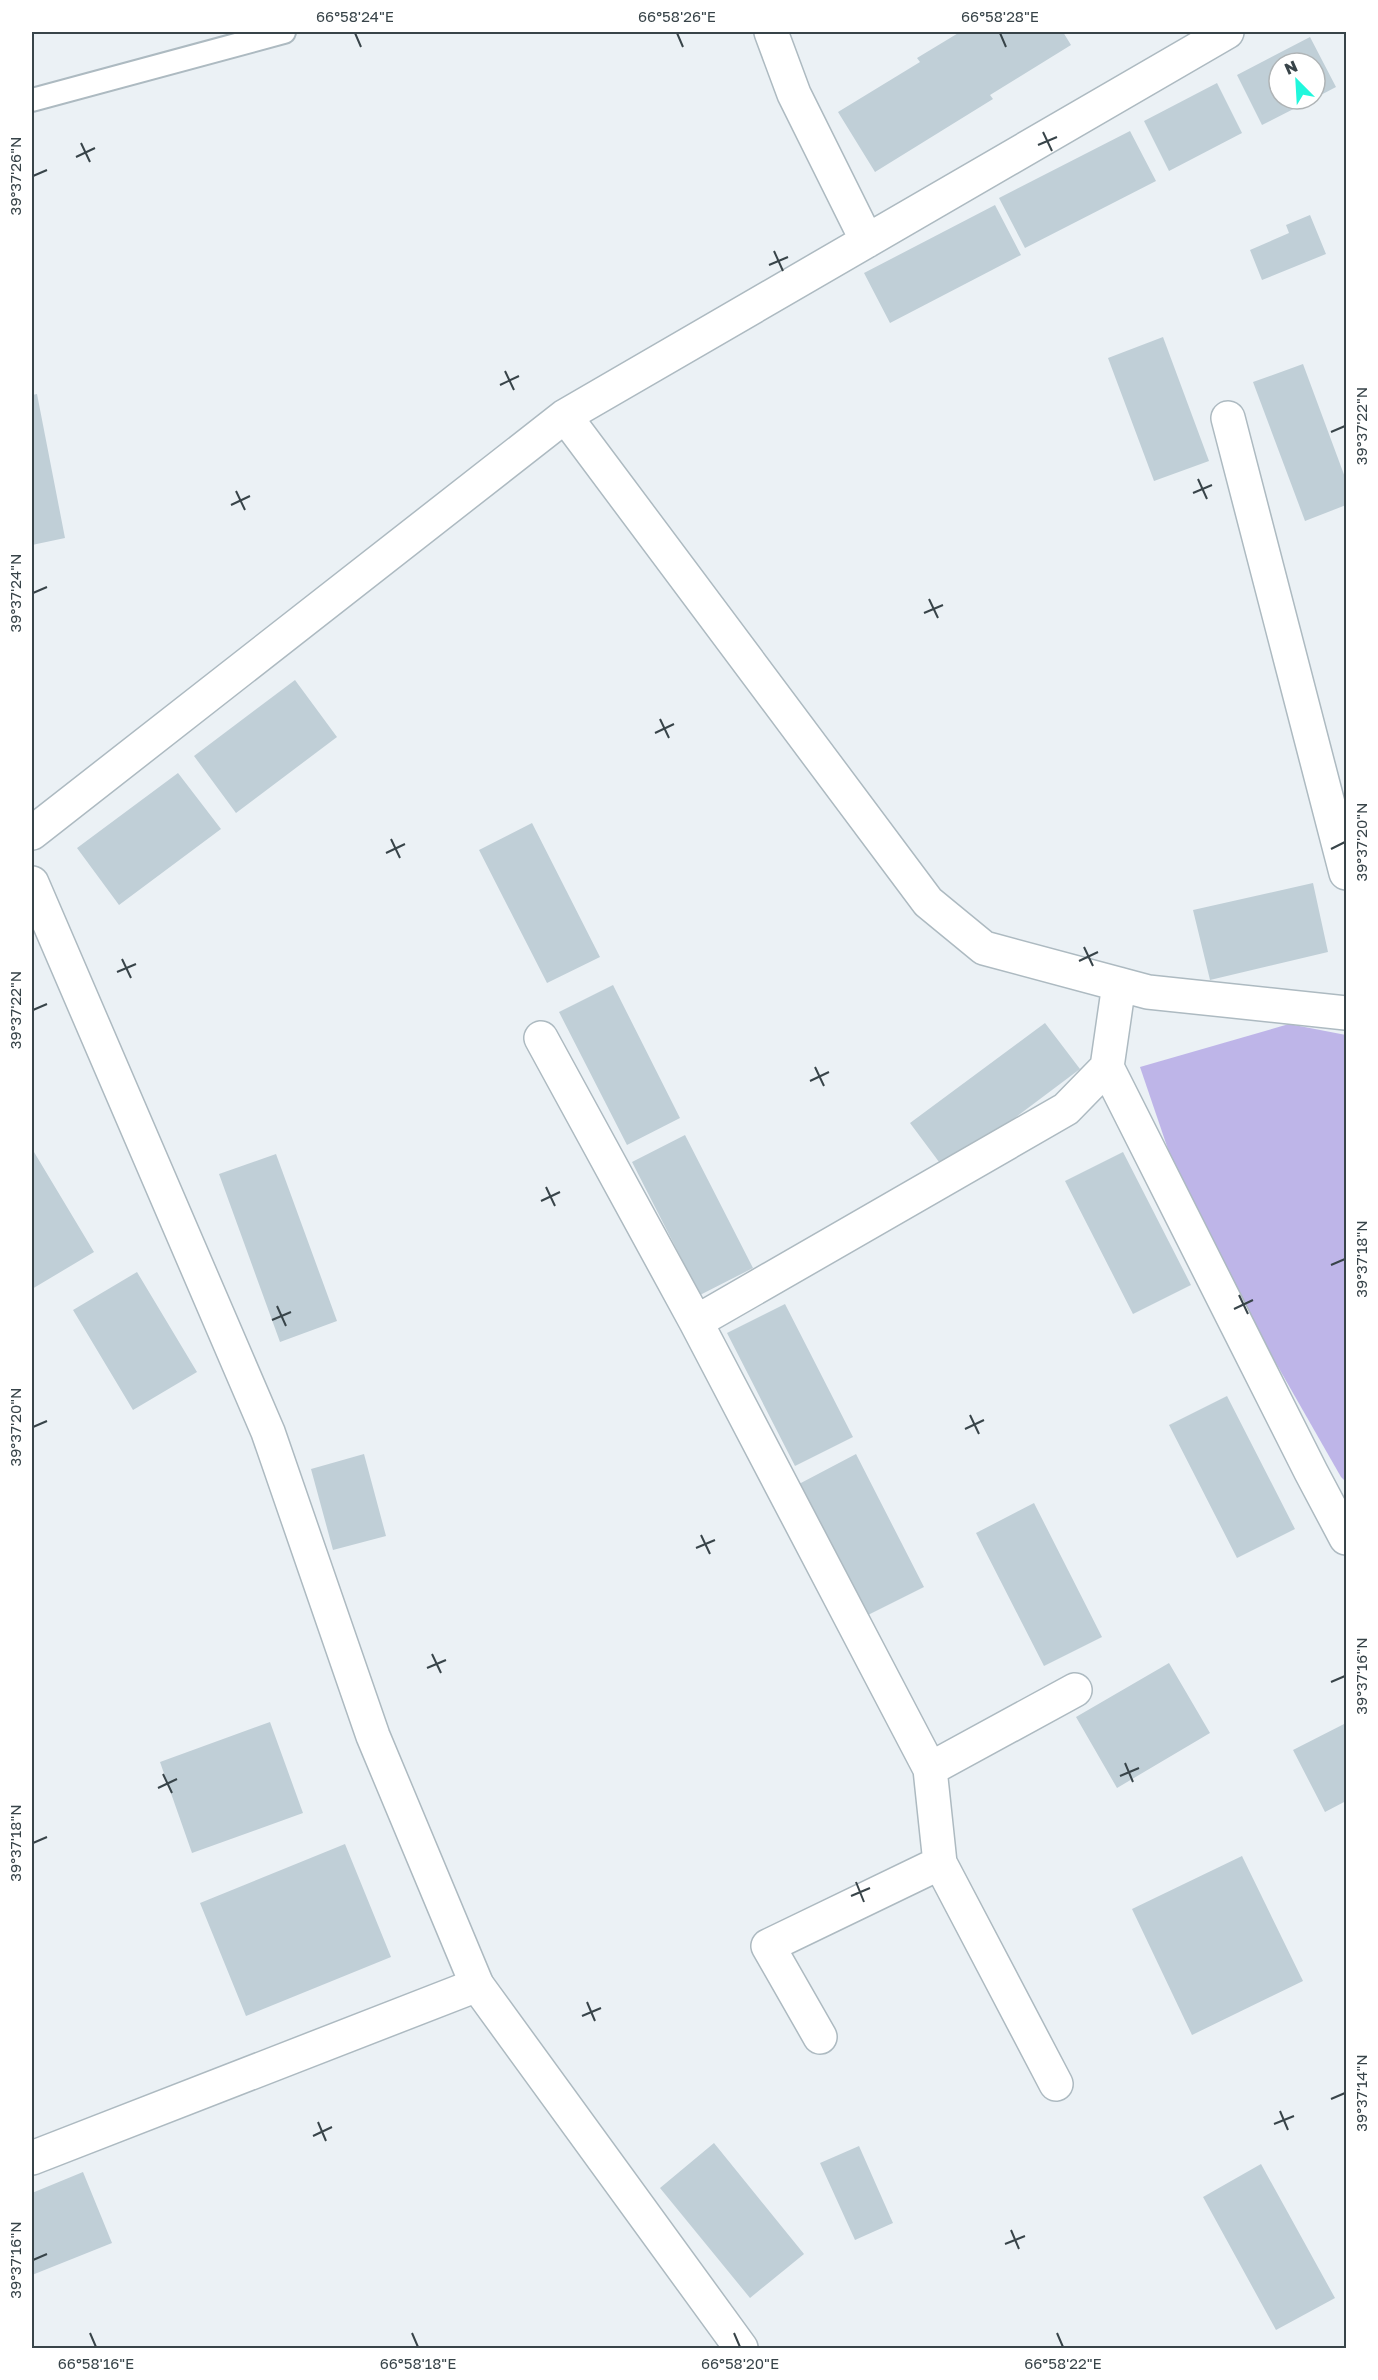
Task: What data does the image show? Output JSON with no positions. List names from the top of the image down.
{
  "north": "top left",
  "coordinates": [
    "66°58'24\"E",
    "66°58'26\"E",
    "66°58'28\"E",
    "39°37'26\"N",
    "39°37'22\"N",
    "39°37'24\"N",
    "39°37'20\"N",
    "39°37'18\"N",
    "39°37'16\"N",
    "39°37'14\"N",
    "66°58'16\"E",
    "66°58'18\"E",
    "66°58'20\"E",
    "66°58'22\"E"
  ]
}
